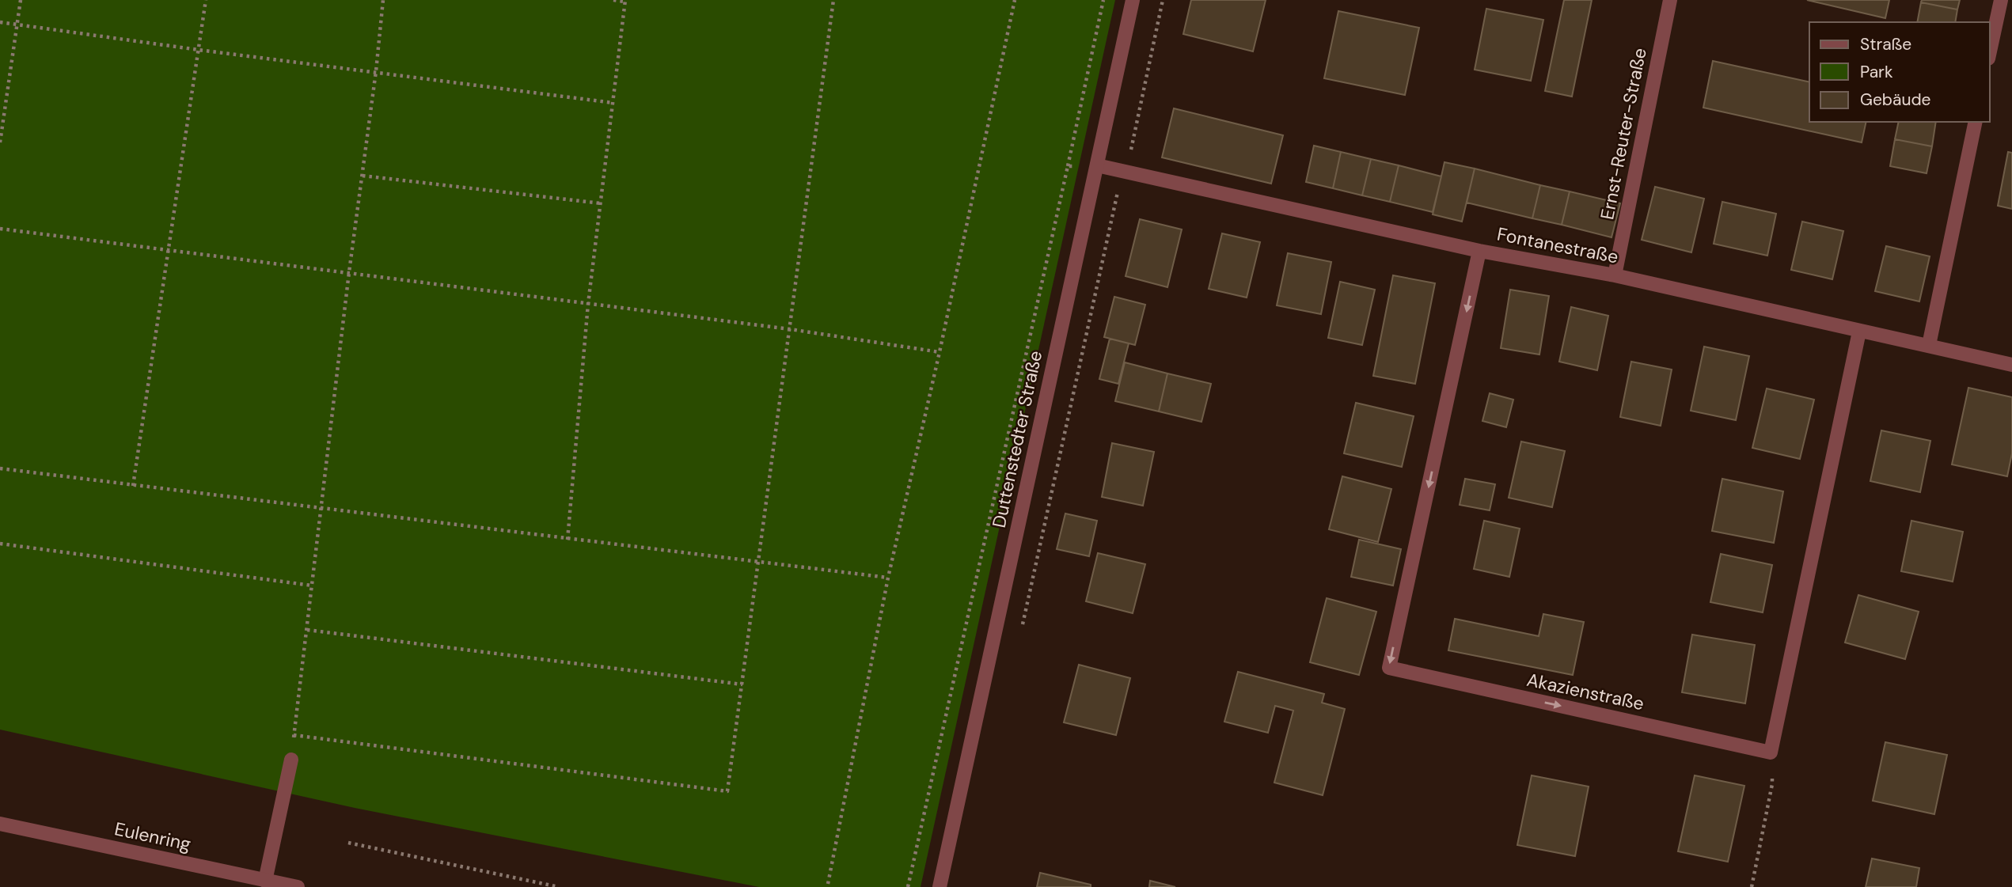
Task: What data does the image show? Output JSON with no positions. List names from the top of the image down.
{
  "streets": {
    "street": [
      "Ernst-Reuter-Straße",
      "Fontanestraße",
      "Duttenstedter Straße",
      "Akazienstraße",
      "Eulenring"
    ]
  },
  "crossings": [
    ["Ernst-Reuter-Straße", "Fontanestraße"],
    ["Fontanestraße", "Duttenstedter Straße"],
    ["Fontanestraße", "Akazienstraße"]
  ],
  "legend": ["Straße", "Park", "Gebäude"]
}
